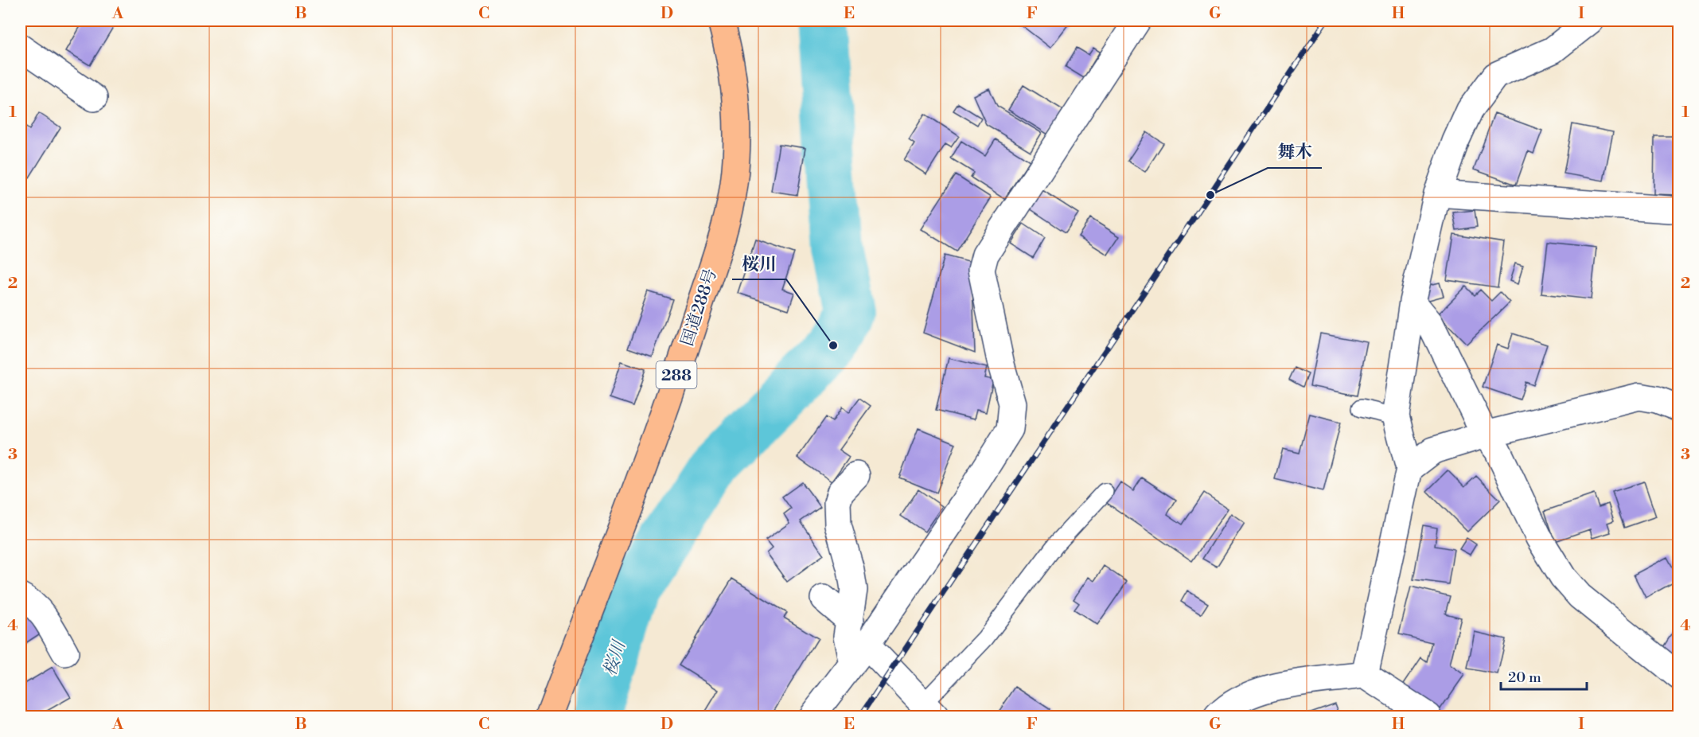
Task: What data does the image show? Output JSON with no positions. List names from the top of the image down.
{
  "streets": {
    "highway": ["国道288号", "288"]
  },
  "water": ["桜川"],
  "places": ["舞木", "桜川"],
  "scale_bar": "20 m",
  "grid": {
    "columns": [
      "A",
      "B",
      "C",
      "D",
      "E",
      "F",
      "G",
      "H",
      "I"
    ],
    "rows": [
      "1",
      "2",
      "3",
      "4"
    ]
  }
}
